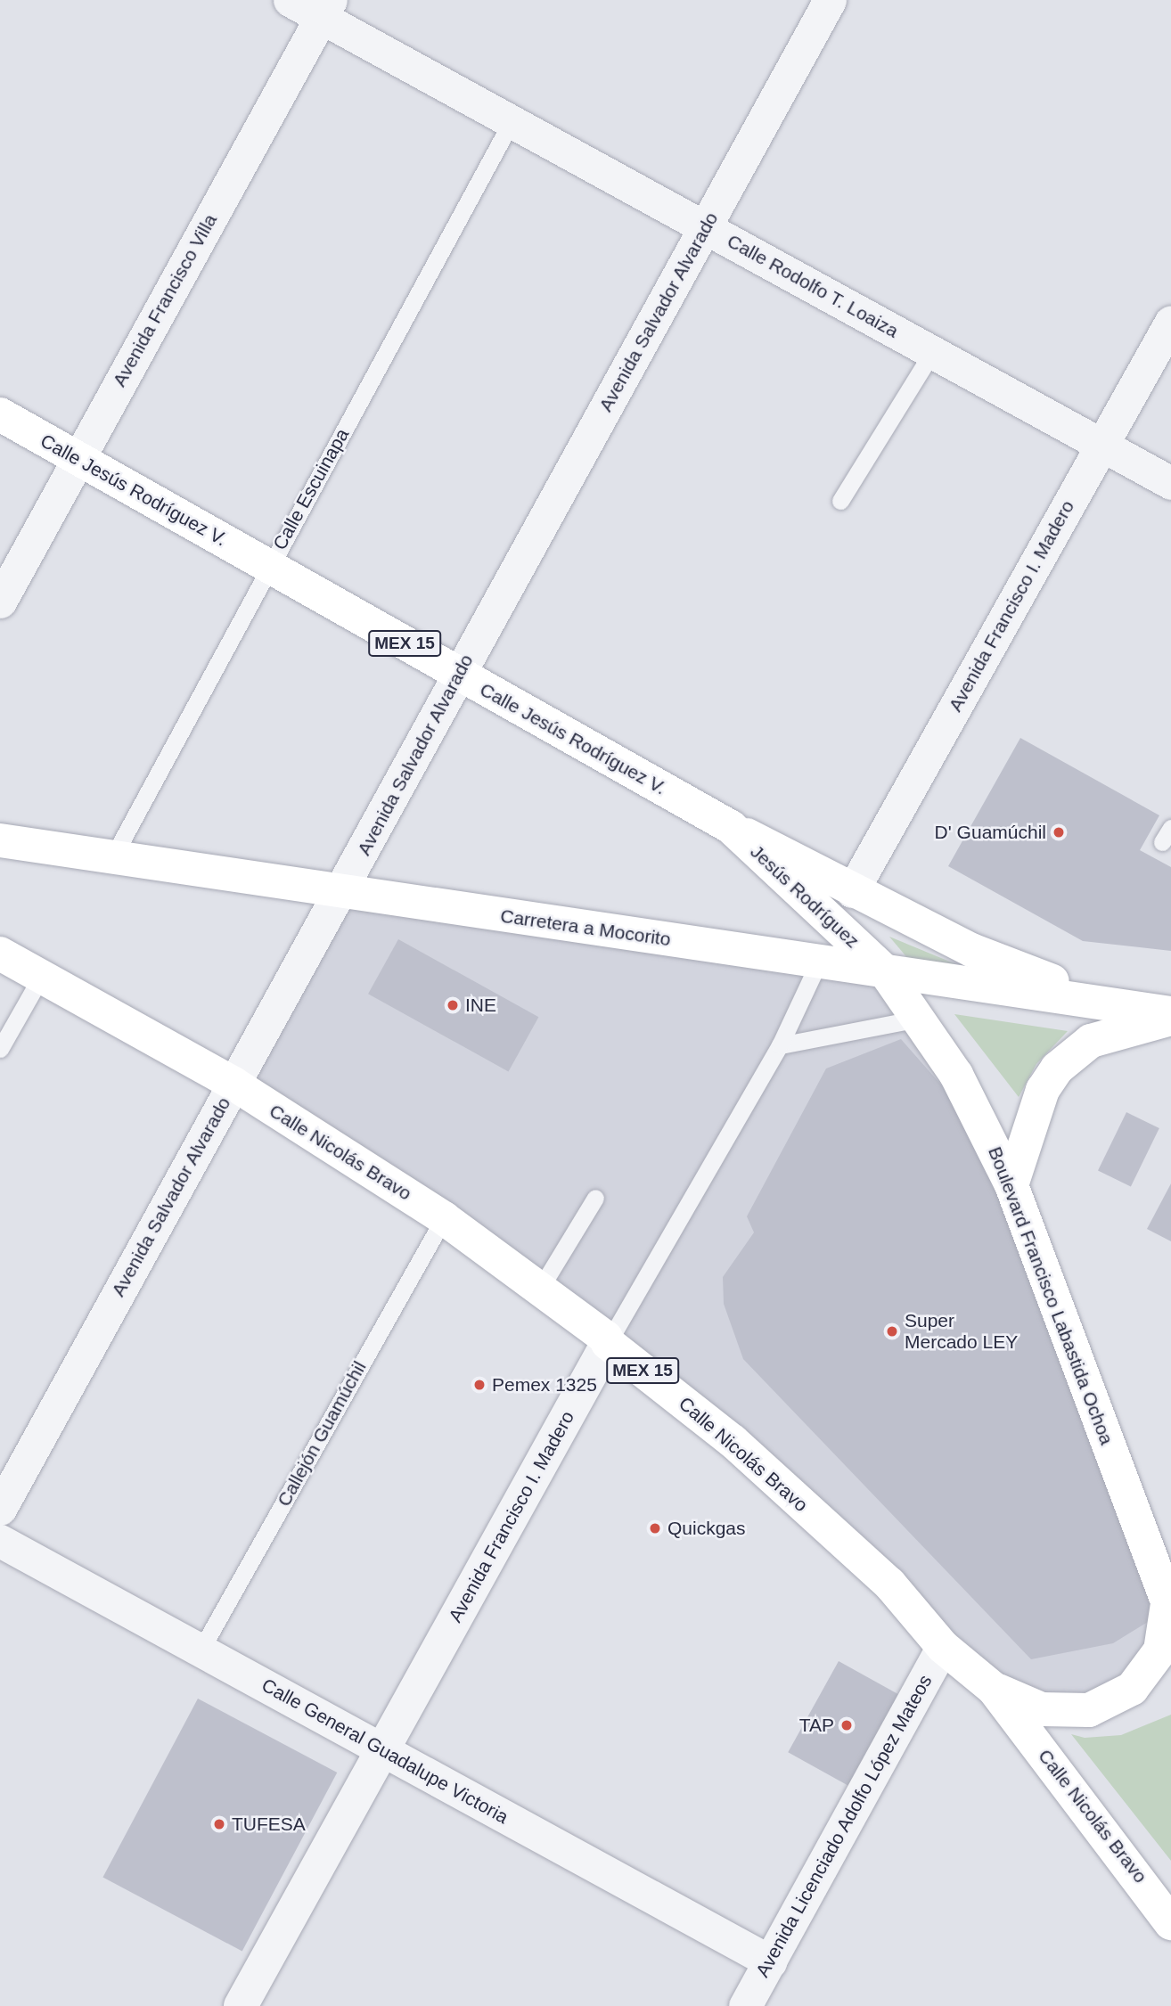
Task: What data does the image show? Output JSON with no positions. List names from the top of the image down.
{
  "streets": {
    "main road": [
      "Calle Jesús Rodríguez V.",
      "MEX 15",
      "Jesús Rodríguez",
      "Carretera a Mocorito",
      "Calle Nicolás Bravo",
      "Boulevard Francisco Labastida Ochoa"
    ],
    "street": [
      "Calle Rodolfo T. Loaiza",
      "Avenida Francisco Villa",
      "Avenida Salvador Alvarado",
      "Avenida Francisco I. Madero",
      "Calle General Guadalupe Victoria",
      "Avenida Licenciado Adolfo López Mateos"
    ],
    "lane": ["Calle Escuinapa", "Callejón Guamúchil"]
  },
  "crossings": [
    ["Calle Rodolfo T. Loaiza", "Avenida Francisco Villa"],
    ["Calle Rodolfo T. Loaiza", "Avenida Salvador Alvarado"],
    ["Calle Rodolfo T. Loaiza", "Calle Escuinapa"],
    ["Calle Rodolfo T. Loaiza", "Avenida Francisco I. Madero"],
    ["Avenida Francisco Villa", "Calle Jesús Rodríguez V."],
    ["Avenida Salvador Alvarado", "Calle Jesús Rodríguez V."],
    ["Avenida Salvador Alvarado", "Carretera a Mocorito"],
    ["Avenida Salvador Alvarado", "Calle Nicolás Bravo"],
    ["Calle Escuinapa", "Calle Jesús Rodríguez V."],
    ["Calle Escuinapa", "Carretera a Mocorito"],
    ["Calle Jesús Rodríguez V.", "Avenida Francisco I. Madero"],
    ["Calle Jesús Rodríguez V.", "Jesús Rodríguez"],
    ["Calle Jesús Rodríguez V.", "Carretera a Mocorito"],
    ["Avenida Francisco I. Madero", "Carretera a Mocorito"],
    ["Avenida Francisco I. Madero", "Calle Nicolás Bravo"],
    ["Avenida Francisco I. Madero", "Calle General Guadalupe Victoria"],
    ["Jesús Rodríguez", "Carretera a Mocorito"],
    ["Jesús Rodríguez", "Boulevard Francisco Labastida Ochoa"],
    ["Carretera a Mocorito", "Boulevard Francisco Labastida Ochoa"],
    ["Calle Nicolás Bravo", "Callejón Guamúchil"],
    ["Calle Nicolás Bravo", "Avenida Licenciado Adolfo López Mateos"],
    ["Callejón Guamúchil", "Calle General Guadalupe Victoria"],
    ["Calle General Guadalupe Victoria", "Avenida Licenciado Adolfo López Mateos"]
  ],
  "places": [
    "D' Guamúchil",
    "INE",
    "Super Mercado LEY",
    "Pemex 1325",
    "Quickgas",
    "TAP",
    "TUFESA"
  ]
}
